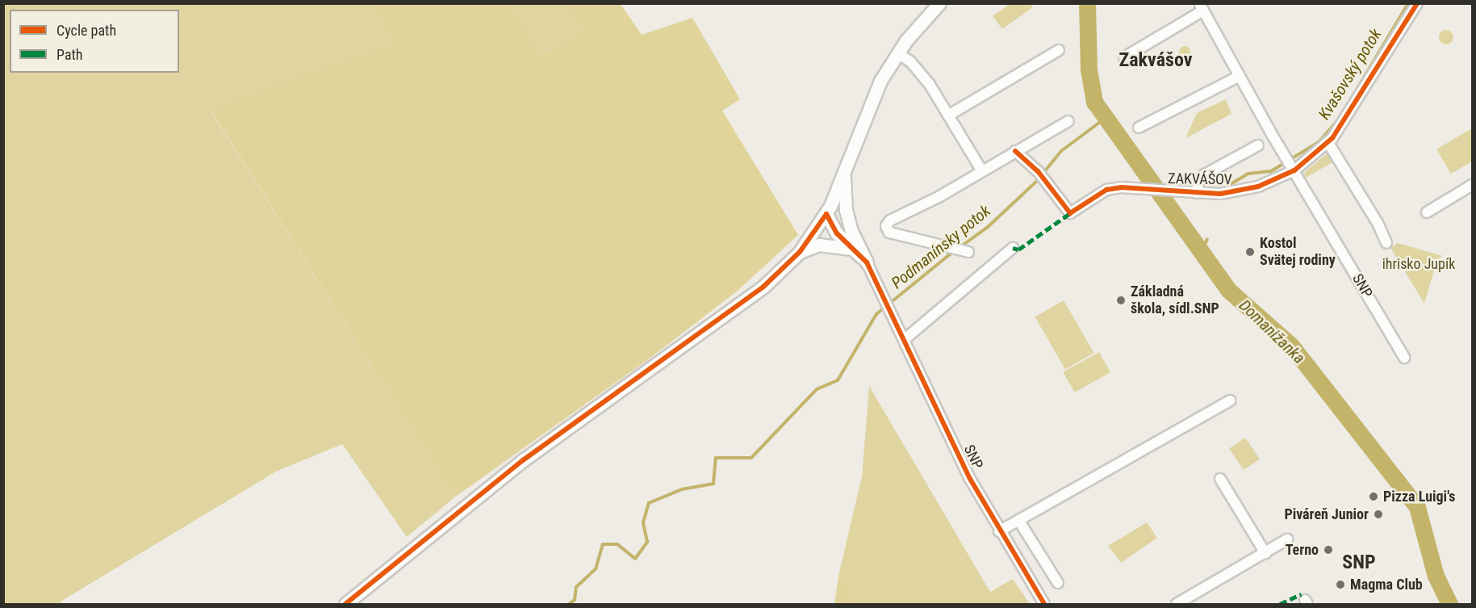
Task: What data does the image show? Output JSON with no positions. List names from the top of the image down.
{
  "streets": {
    "street": ["ZAKVÁŠOV", "SNP"]
  },
  "crossings": [
    ["ZAKVÁŠOV", "SNP"]
  ],
  "districts": ["Zakvášov", "SNP"],
  "water": ["Kvašovský potok", "Podmanínsky potok", "Domanižanka"],
  "parks": ["ihrisko Jupík"],
  "places": [
    "Kostol Svätej rodiny",
    "Základná škola, sídl.SNP",
    "Pizza Luigi's",
    "Piváreň Junior",
    "Terno",
    "Magma Club"
  ],
  "legend": ["Cycle path", "Path"]
}
